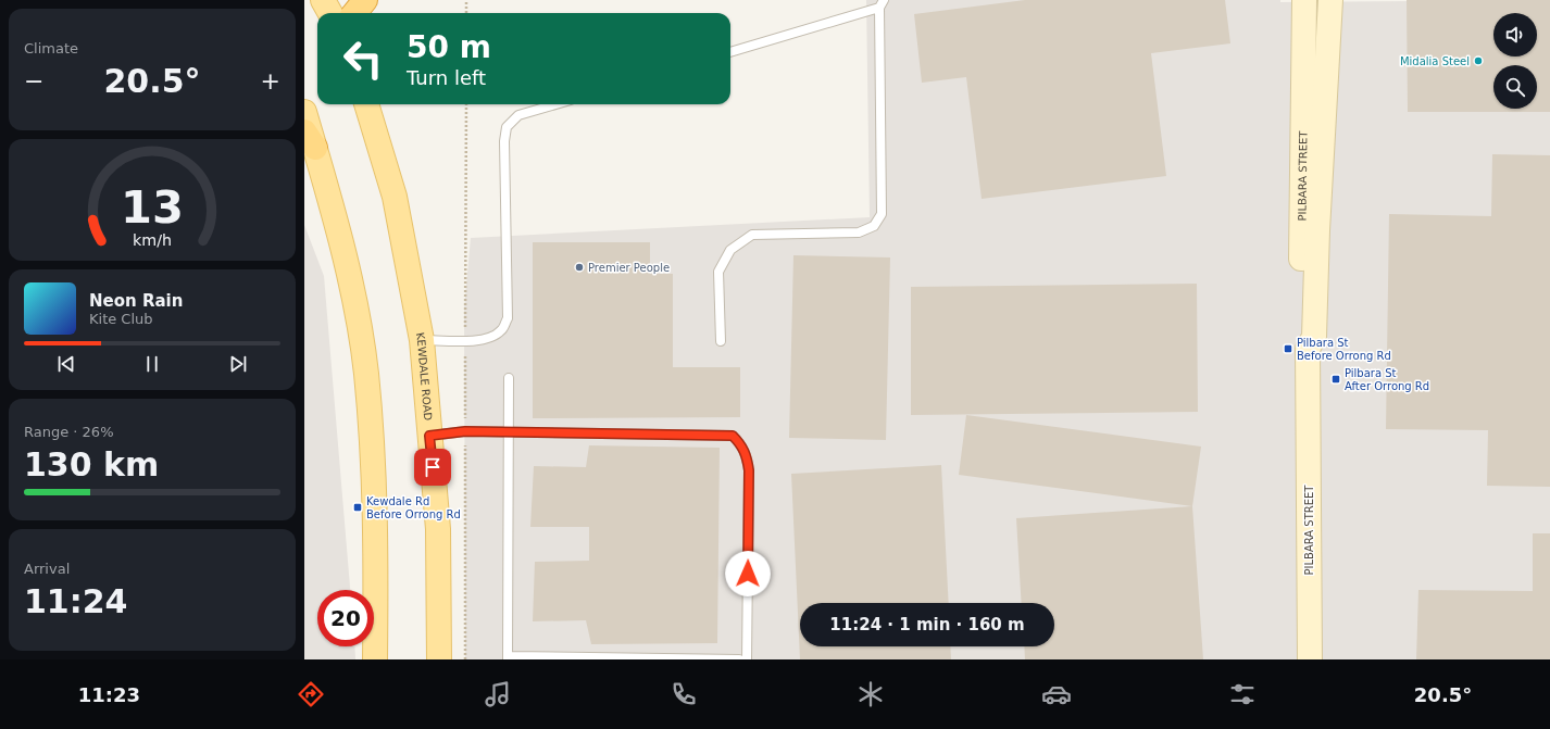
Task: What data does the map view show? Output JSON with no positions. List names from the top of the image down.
{
  "streets": {
    "main road": ["PILBARA STREET", "KEWDALE ROAD"]
  },
  "places": {
    "other": ["Midalia Steel", "Premier People"],
    "transit": ["Pilbara St Before Orrong Rd", "Pilbara St After Orrong Rd", "Kewdale Rd Before Orrong Rd"]
  },
  "page": {
    "tile": [
      "Climate",
      ["Range · 26%", "130 km"],
      ["Arrival", "11:24"]
    ],
    "turn": ["50 m", "Turn left"],
    "heat": ["−", "20.5°", "+"],
    "song": ["Neon Rain", "Kite Club"],
    "limit": "20",
    "trip": "11:24 · 1 min · 160 m",
    "tabs": ["11:23", "20.5°"],
    "gauge": ["13", "km/h"]
  }
}
